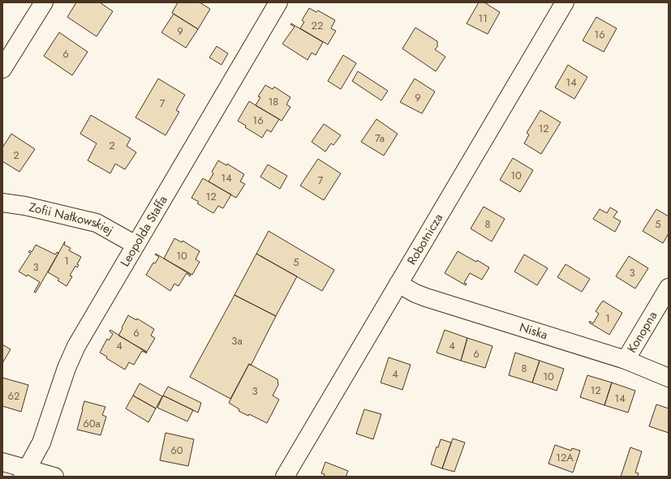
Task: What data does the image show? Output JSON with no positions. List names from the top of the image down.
{
  "streets": {
    "street": [
      "Zofii Nałkowskiej",
      "Leopolda Staffa",
      "Robotnicza",
      "Niska",
      "Konopna"
    ]
  },
  "crossings": [
    ["Zofii Nałkowskiej", "Leopolda Staffa"],
    ["Robotnicza", "Niska"],
    ["Niska", "Konopna"]
  ],
  "house_numbers": [
    "11",
    "22",
    "9",
    "16",
    "6",
    "14",
    "9",
    "18",
    "7",
    "16",
    "12",
    "7a",
    "2",
    "2",
    "10",
    "14",
    "7",
    "12",
    "8",
    "5",
    "10",
    "1",
    "5",
    "3",
    "3",
    "1",
    "6",
    "3a",
    "4",
    "4",
    "6",
    "8",
    "4",
    "10",
    "12",
    "3",
    "62",
    "14",
    "60a",
    "60",
    "12A"
  ]
}
